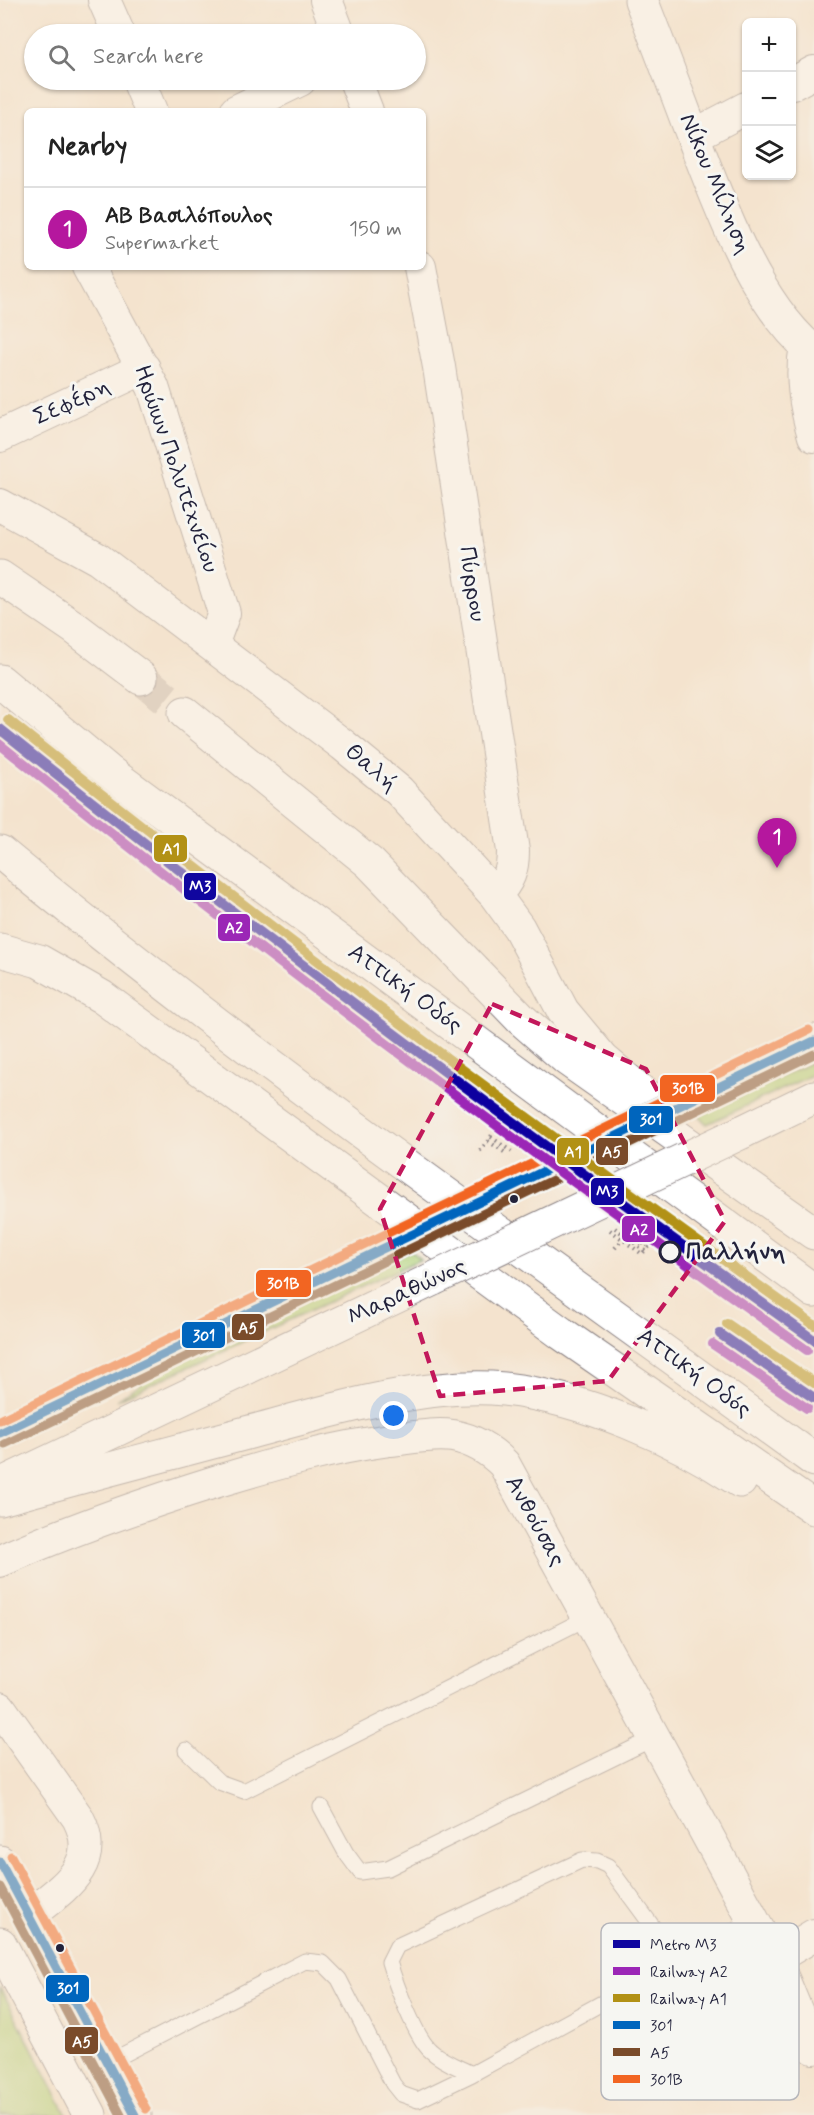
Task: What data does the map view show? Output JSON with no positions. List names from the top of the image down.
{
  "streets": {
    "main road": ["Νίκου Μίληση", "Αττική Οδός", "Μαραθώνος"],
    "street": [
      "Σεφέρη",
      "Ηρώων Πολυτεχνείου",
      "Πύρρου",
      "Θαλή",
      "Ανθούσας"
    ]
  },
  "crossings": [
    ["Σεφέρη", "Ηρώων Πολυτεχνείου"],
    ["Ηρώων Πολυτεχνείου", "Θαλή"],
    ["Πύρρου", "Θαλή"],
    ["Θαλή", "Μαραθώνος"]
  ],
  "places": ["Παλλήνη"],
  "lines": [
    "rail line A1",
    "metro line Μ3",
    "rail line A2",
    "transit line 301B",
    "transit line 301",
    "transit line A5"
  ],
  "legend": [
    "Metro Μ3",
    "Railway A2",
    "Railway A1",
    "301",
    "A5",
    "301B"
  ],
  "page": {
    "map_buttons": ["+", "−"],
    "search": "Search here",
    "heading": "Nearby",
    "list": [
      {
        "mark": "1",
        "name": "ΑΒ Βασιλόπουλος",
        "note": "Supermarket",
        "value": "150 m"
      }
    ],
    "pins": "1"
  }
}
